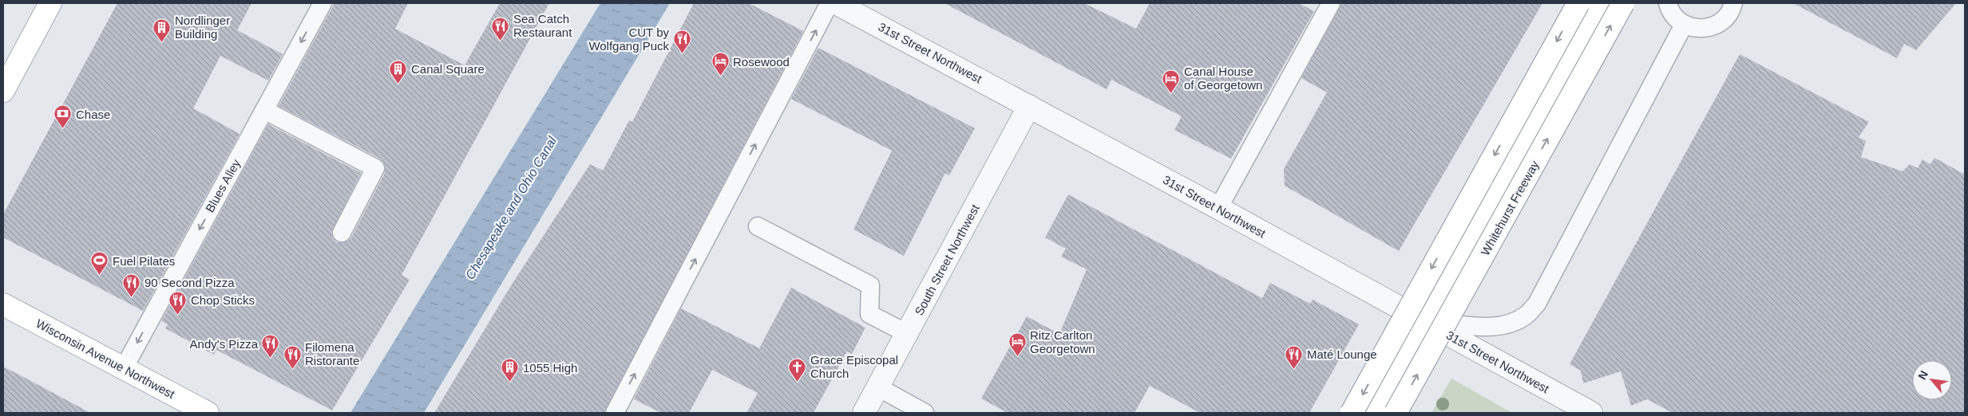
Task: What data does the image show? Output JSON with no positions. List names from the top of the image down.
{
  "streets": {
    "main road": ["Whitehurst Freeway", "Wisconsin Avenue Northwest"],
    "street": ["31st Street Northwest", "South Street Northwest"],
    "lane": ["Blues Alley"]
  },
  "crossings": [
    ["31st Street Northwest", "South Street Northwest"],
    ["Blues Alley", "Wisconsin Avenue Northwest"]
  ],
  "one_way": ["Blues Alley"],
  "water": ["Chesapeake and Ohio Canal"],
  "places": {
    "restaurant": [
      "Sea Catch Restaurant",
      "CUT by Wolfgang Puck",
      "90 Second Pizza",
      "Chop Sticks",
      "Andy's Pizza",
      "Filomena Ristorante",
      "Maté Lounge"
    ],
    "building": ["Nordlinger Building", "Canal Square", "1055 High"],
    "hotel": ["Rosewood", "Canal House of Georgetown", "Ritz Carlton Georgetown"],
    "bank": ["Chase"],
    "sports": ["Fuel Pilates"],
    "church": ["Grace Episcopal Church"]
  },
  "north": "top left"
}
